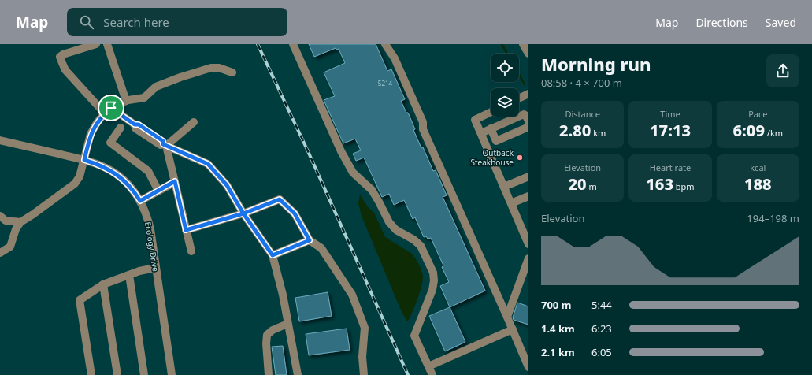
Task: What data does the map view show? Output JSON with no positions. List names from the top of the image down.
{
  "streets": {
    "street": ["Ecology Drive"]
  },
  "places": ["Outback Steakhouse"],
  "house_numbers": ["5214"],
  "page": {
    "header": "Map",
    "search": "Search here",
    "nav": ["Map", "Directions", "Saved"],
    "heading": ["Morning run", "08:58 · 4 × 700 m"],
    "stats": [
      ["Distance", "2.80 km"],
      ["Time", "17:13"],
      ["Pace", "6:09 /km"],
      ["Elevation", "20 m"],
      ["Heart rate", "163 bpm"],
      ["kcal", "188"]
    ],
    "chart": ["Elevation", "194–198 m"],
    "list": [
      {
        "name": "700 m",
        "note": "5:44"
      },
      {
        "name": "1.4 km",
        "note": "6:23"
      },
      {
        "name": "2.1 km",
        "note": "6:05"
      }
    ]
  }
}
